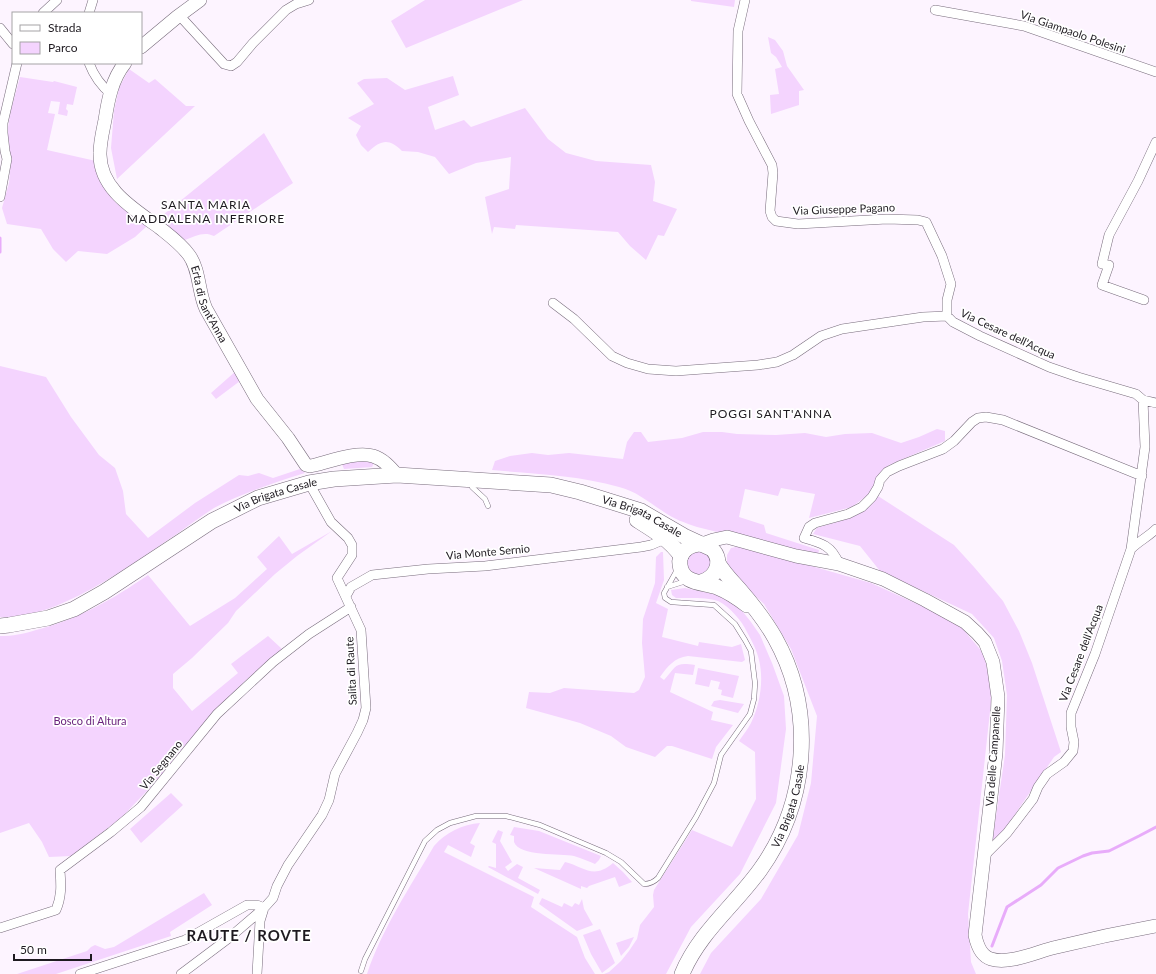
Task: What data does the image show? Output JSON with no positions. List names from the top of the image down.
{
  "streets": {
    "main road": ["Via Brigata Casale"],
    "street": [
      "Via Giampaolo Polesini",
      "Via Giuseppe Pagano",
      "Erta di Sant'Anna",
      "Via Cesare dell'Acqua",
      "Via Monte Sernio",
      "Salita di Raute",
      "Via delle Campanelle",
      "Via Segnano"
    ]
  },
  "crossings": [
    ["Via Giuseppe Pagano", "Via Cesare dell'Acqua"],
    ["Erta di Sant'Anna", "Via Brigata Casale"],
    ["Via Cesare dell'Acqua", "Via delle Campanelle"],
    ["Via Brigata Casale", "Via Monte Sernio"],
    ["Via Brigata Casale", "Salita di Raute"],
    ["Via Brigata Casale", "Via delle Campanelle"],
    ["Via Monte Sernio", "Salita di Raute"],
    ["Salita di Raute", "Via Segnano"]
  ],
  "districts": ["SANTA MARIA MADDALENA INFERIORE", "POGGI SANT'ANNA", "RAUTE / ROVTE"],
  "parks": ["Bosco di Altura"],
  "legend": ["Strada", "Parco"],
  "scale_bar": "50 m"
}
